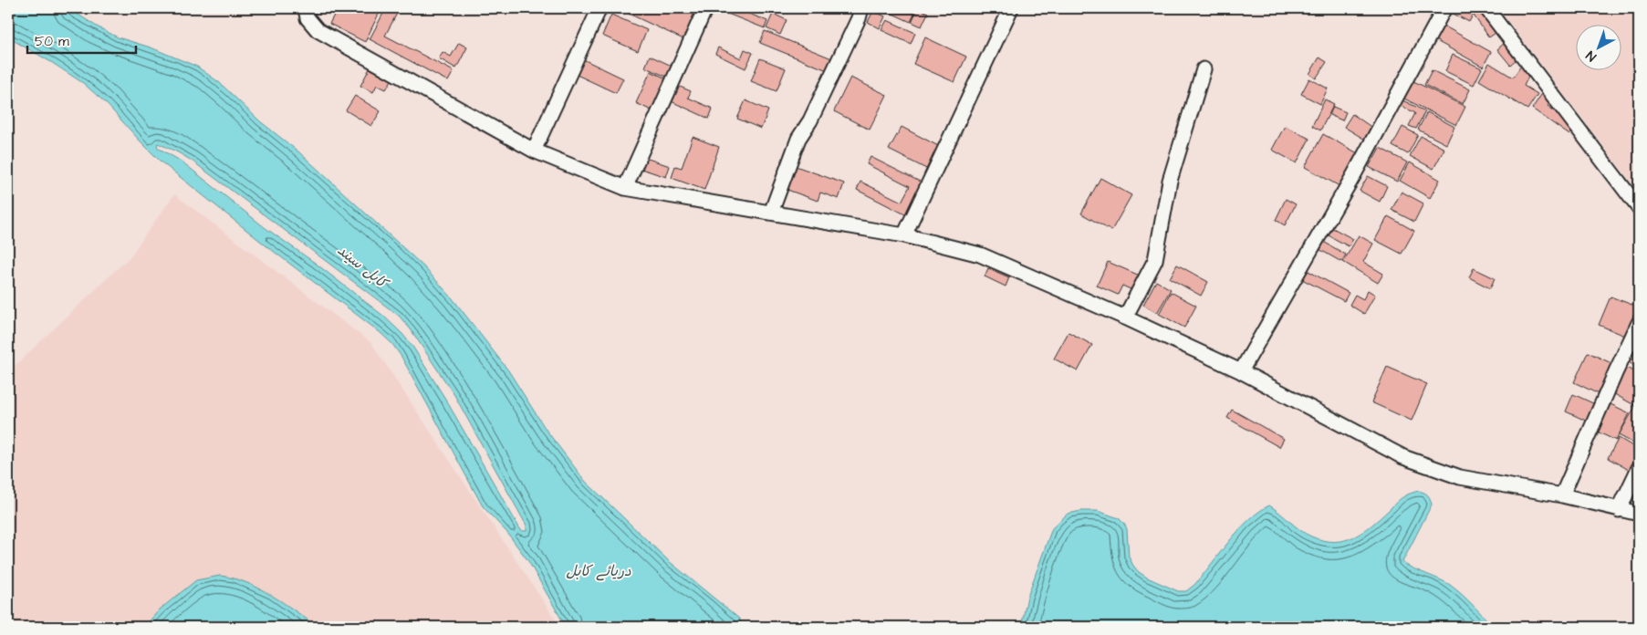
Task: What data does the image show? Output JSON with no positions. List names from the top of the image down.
{
  "water": ["کابل سيند", "دریائے کابل"],
  "scale_bar": "50 m",
  "north": "bottom left"
}
